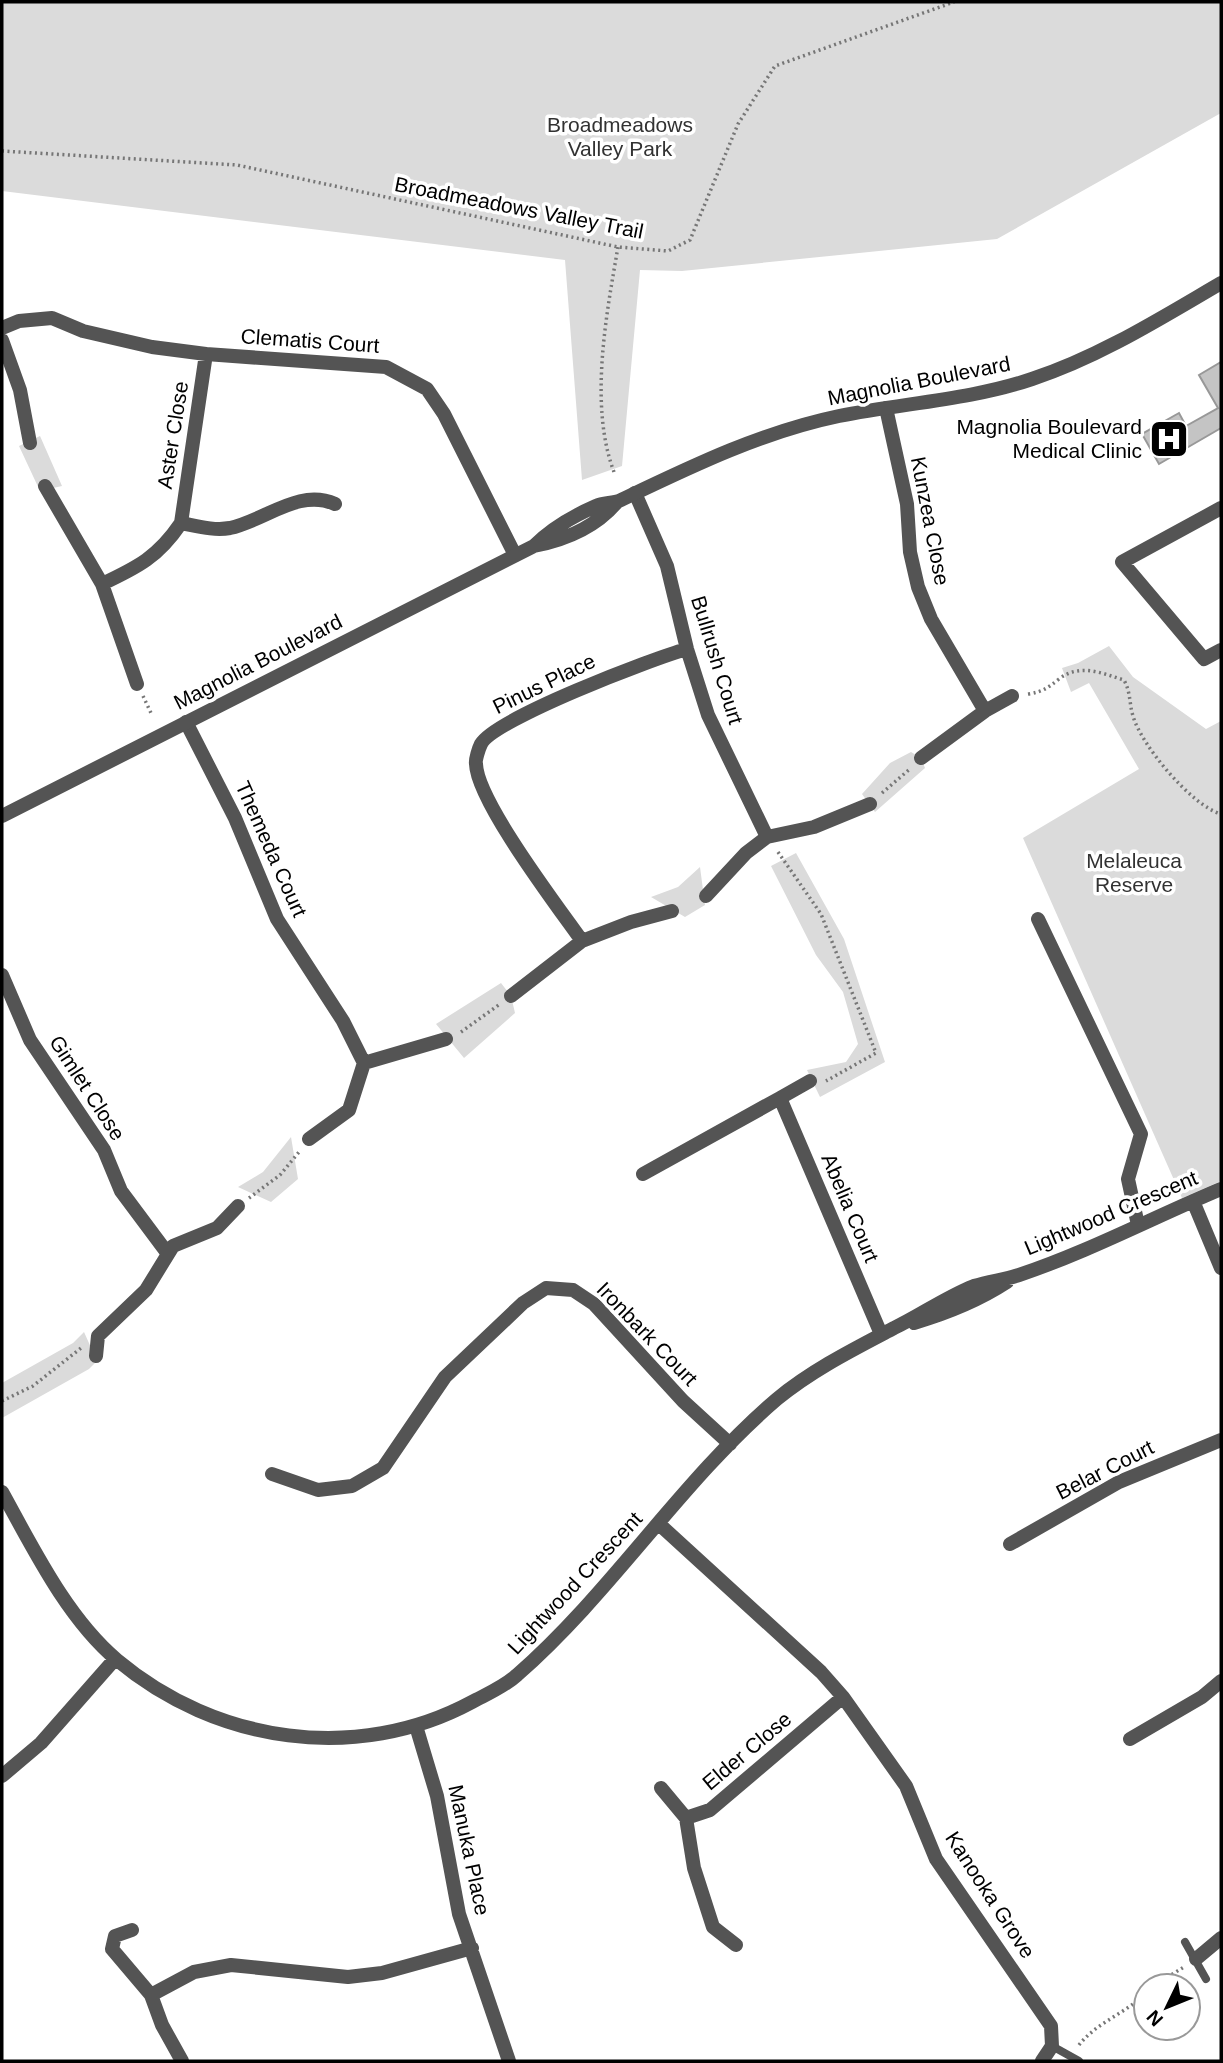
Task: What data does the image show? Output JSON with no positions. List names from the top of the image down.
{
  "streets": {
    "street": [
      "Clematis Court",
      "Magnolia Boulevard",
      "Aster Close",
      "Kunzea Close",
      "Bullrush Court",
      "Pinus Place",
      "Themeda Court",
      "Gimlet Close",
      "Abelia Court",
      "Lightwood Crescent",
      "Ironbark Court",
      "Belar Court",
      "Elder Close",
      "Manuka Place",
      "Kanooka Grove"
    ],
    "path": ["Broadmeadows Valley Trail"]
  },
  "crossings": [
    ["Clematis Court", "Magnolia Boulevard"],
    ["Clematis Court", "Aster Close"],
    ["Magnolia Boulevard", "Kunzea Close"],
    ["Magnolia Boulevard", "Bullrush Court"],
    ["Magnolia Boulevard", "Themeda Court"],
    ["Bullrush Court", "Pinus Place"],
    ["Abelia Court", "Lightwood Crescent"],
    ["Lightwood Crescent", "Ironbark Court"],
    ["Lightwood Crescent", "Manuka Place"],
    ["Lightwood Crescent", "Kanooka Grove"],
    ["Elder Close", "Kanooka Grove"]
  ],
  "parks": ["Broadmeadows Valley Park", "Melaleuca Reserve"],
  "places": {
    "hospital": ["Magnolia Boulevard Medical Clinic"]
  },
  "north": "bottom left"
}
